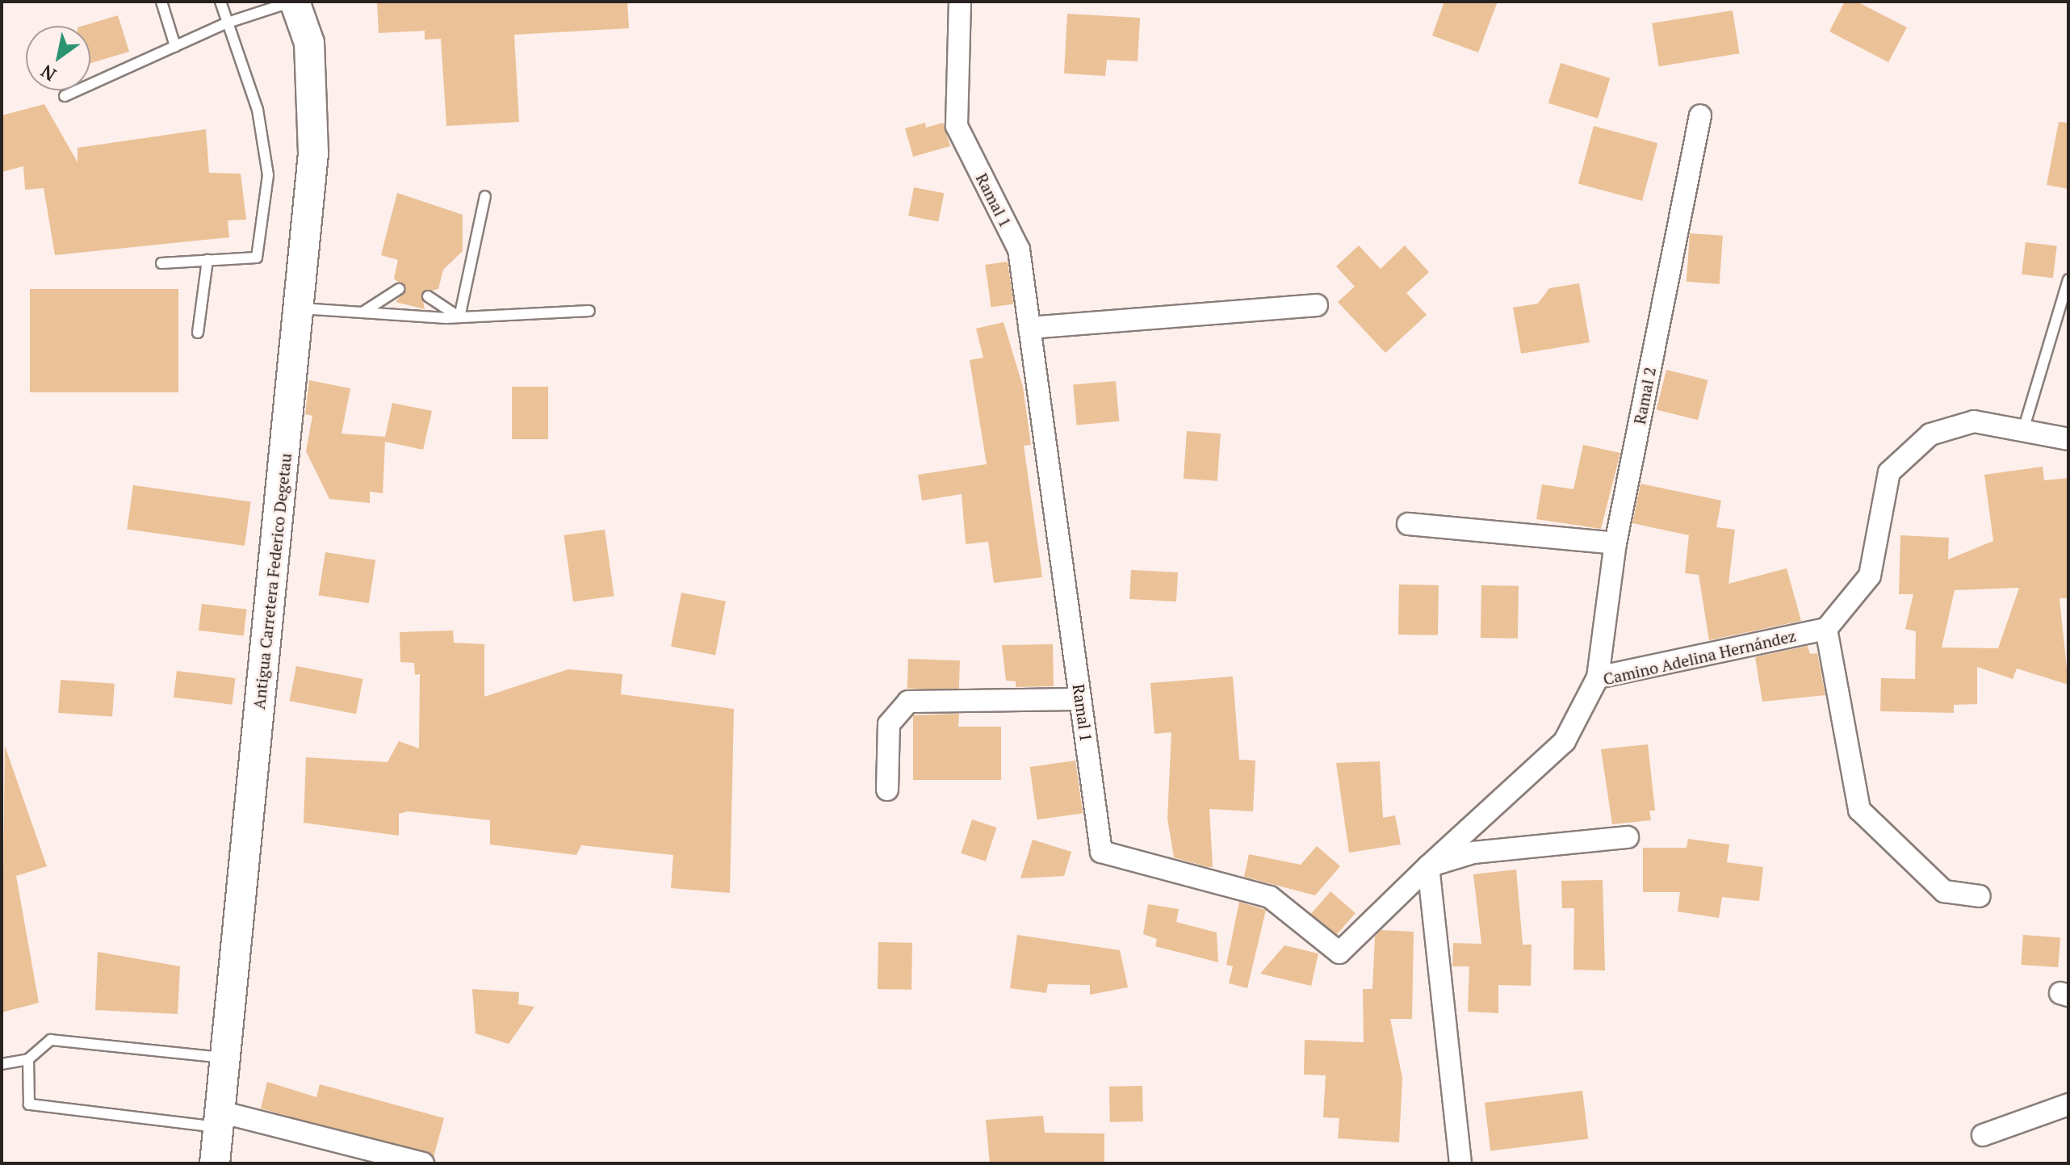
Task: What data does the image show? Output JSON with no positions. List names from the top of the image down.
{
  "streets": {
    "street": [
      "Ramal 1",
      "Ramal 2",
      "Antigua Carretera Federico Degetau",
      "Camino Adelina Hernández"
    ]
  },
  "crossings": [
    ["Ramal 1", "Camino Adelina Hernández"],
    ["Ramal 2", "Camino Adelina Hernández"]
  ],
  "north": "bottom left"
}
